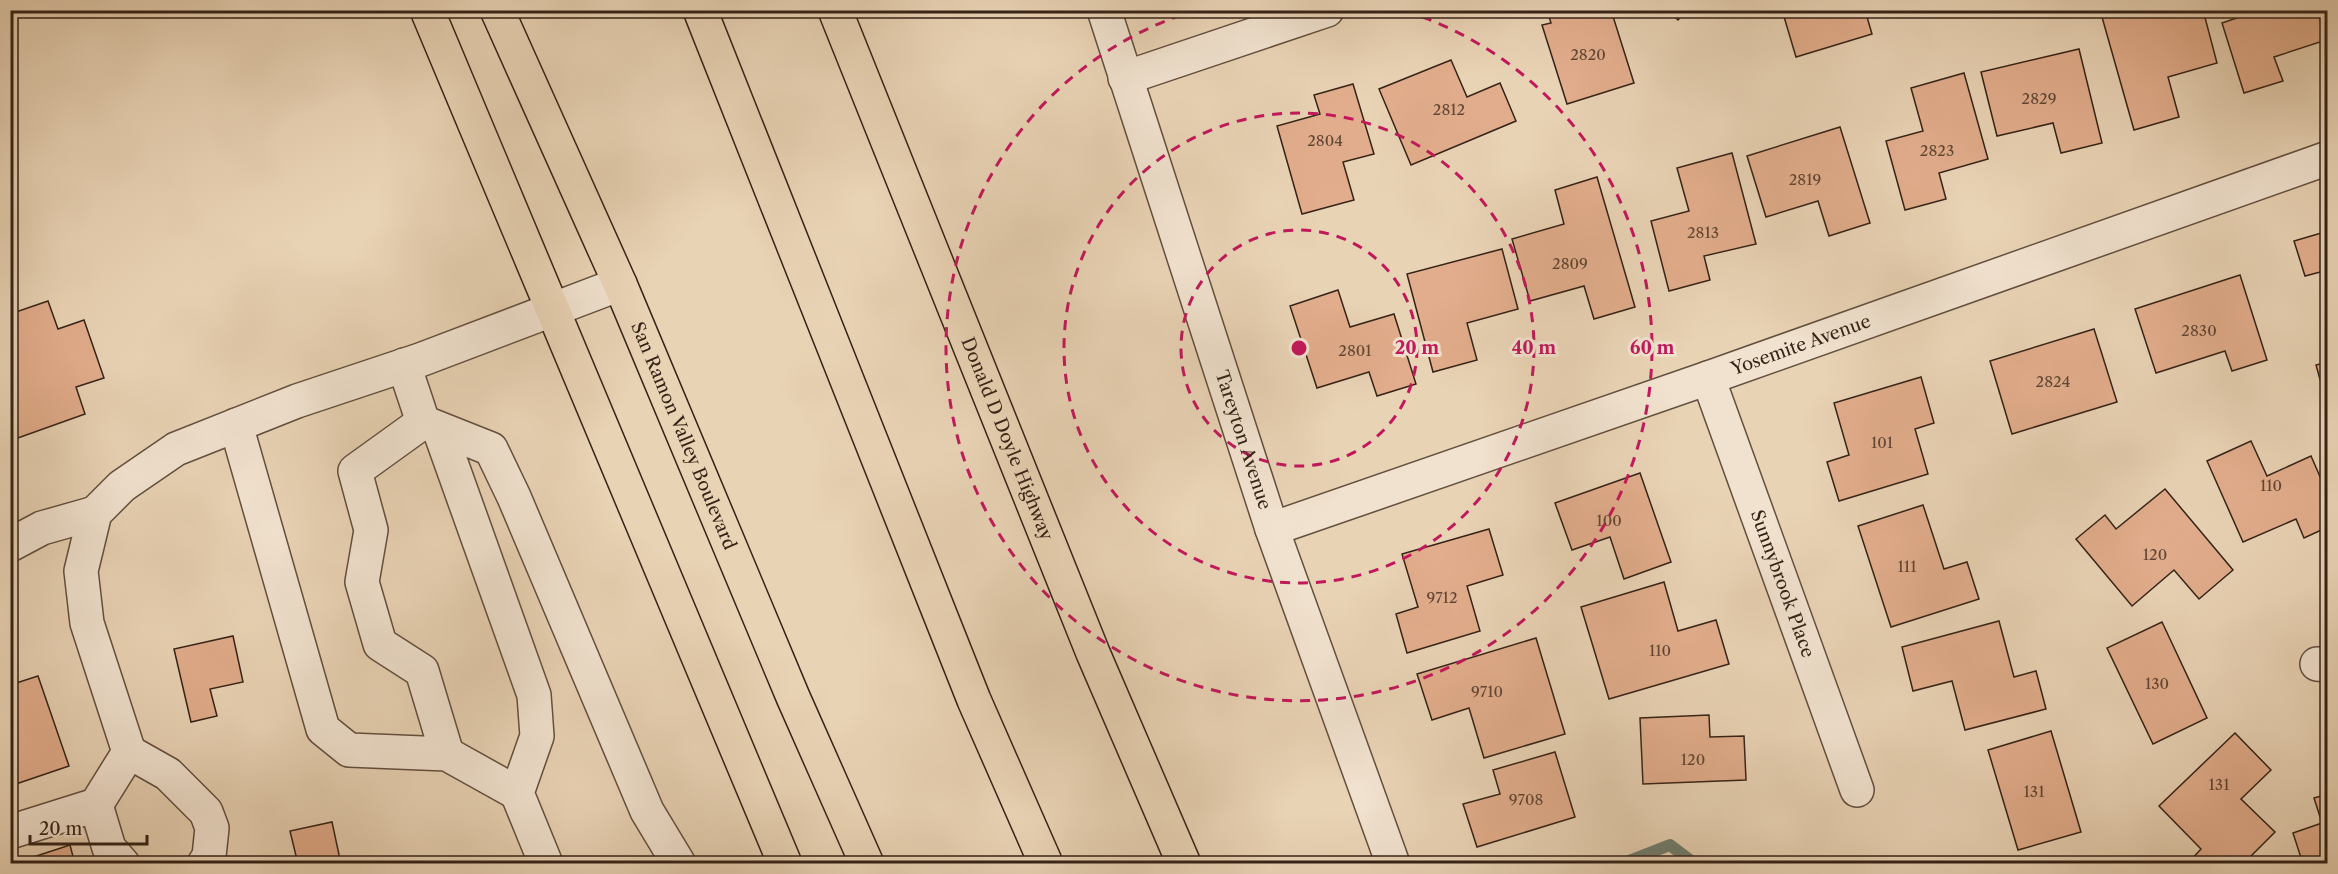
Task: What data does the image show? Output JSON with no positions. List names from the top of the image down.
{
  "streets": {
    "main road": ["San Ramon Valley Boulevard", "Donald D Doyle Highway"],
    "street": ["Yosemite Avenue", "Tareyton Avenue", "Sunnybrook Place"]
  },
  "crossings": [
    ["Yosemite Avenue", "Tareyton Avenue"],
    ["Yosemite Avenue", "Sunnybrook Place"]
  ],
  "house_numbers": [
    "2820",
    "2829",
    "2812",
    "2804",
    "2823",
    "2819",
    "2813",
    "2809",
    "2830",
    "2801",
    "2824",
    "101",
    "110",
    "100",
    "120",
    "111",
    "9712",
    "110",
    "130",
    "9710",
    "120",
    "131",
    "131",
    "9708"
  ],
  "scale_bar": "20 m",
  "rings": ["20 m", "40 m", "60 m"]
}
